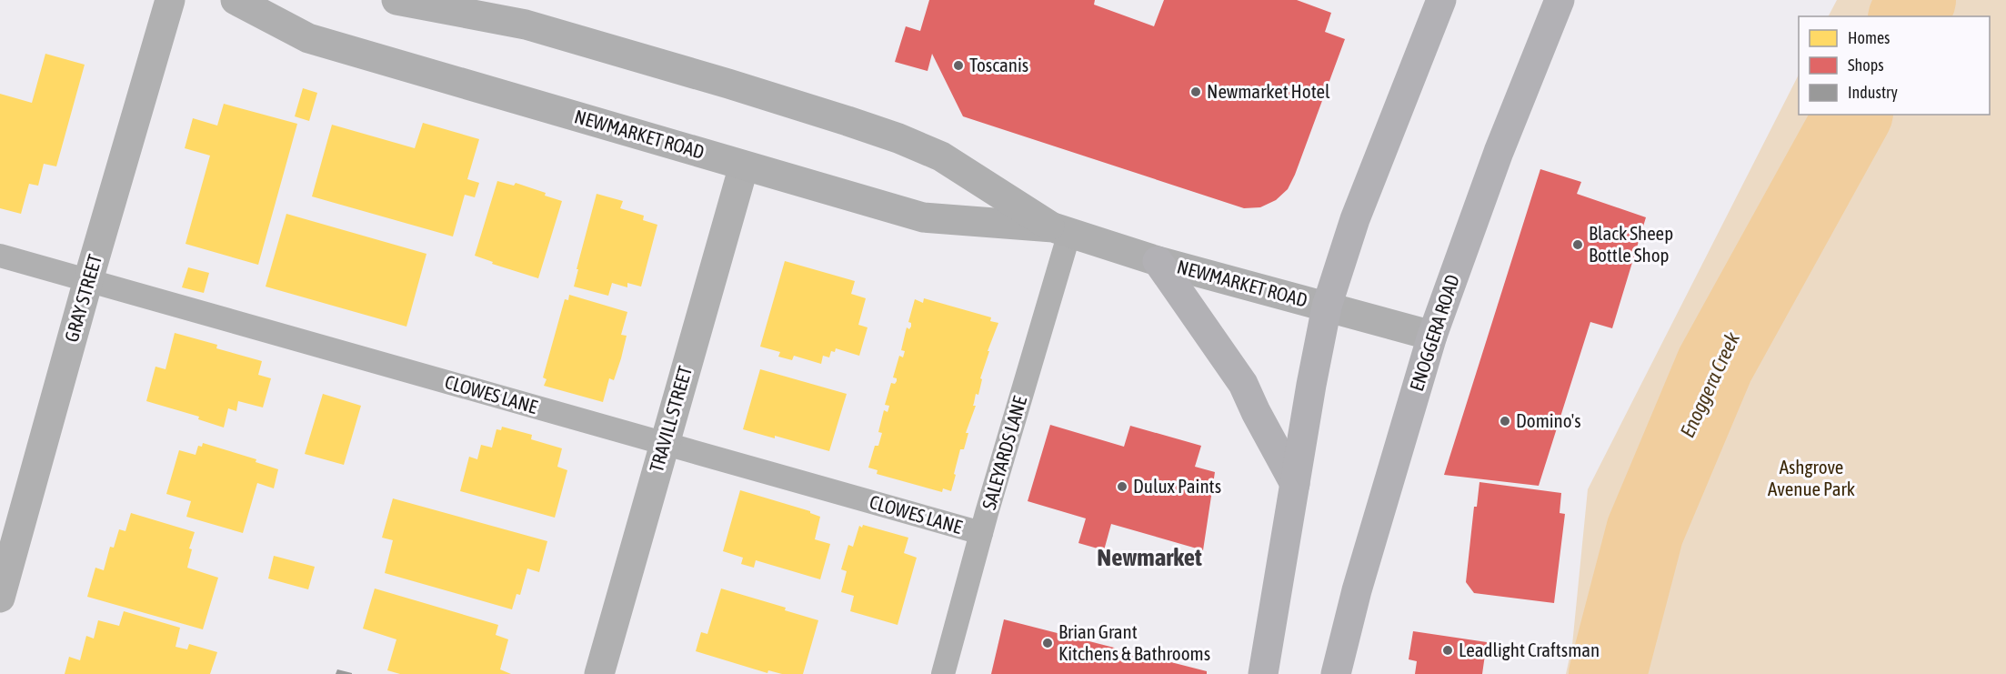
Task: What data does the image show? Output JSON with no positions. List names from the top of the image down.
{
  "streets": {
    "main road": ["NEWMARKET ROAD", "ENOGGERA ROAD"],
    "street": ["GRAY STREET", "TRAVILL STREET"],
    "lane": ["CLOWES LANE", "SALEYARDS LANE"]
  },
  "crossings": [
    ["NEWMARKET ROAD", "ENOGGERA ROAD"],
    ["NEWMARKET ROAD", "TRAVILL STREET"],
    ["NEWMARKET ROAD", "SALEYARDS LANE"],
    ["GRAY STREET", "CLOWES LANE"],
    ["CLOWES LANE", "TRAVILL STREET"],
    ["CLOWES LANE", "SALEYARDS LANE"]
  ],
  "districts": ["Newmarket"],
  "water": ["Enoggera Creek"],
  "parks": ["Ashgrove Avenue Park"],
  "places": [
    "Toscanis",
    "Newmarket Hotel",
    "Black Sheep Bottle Shop",
    "Domino's",
    "Dulux Paints",
    "Brian Grant Kitchens & Bathrooms",
    "Leadlight Craftsman"
  ],
  "legend": ["Homes", "Shops", "Industry"]
}
